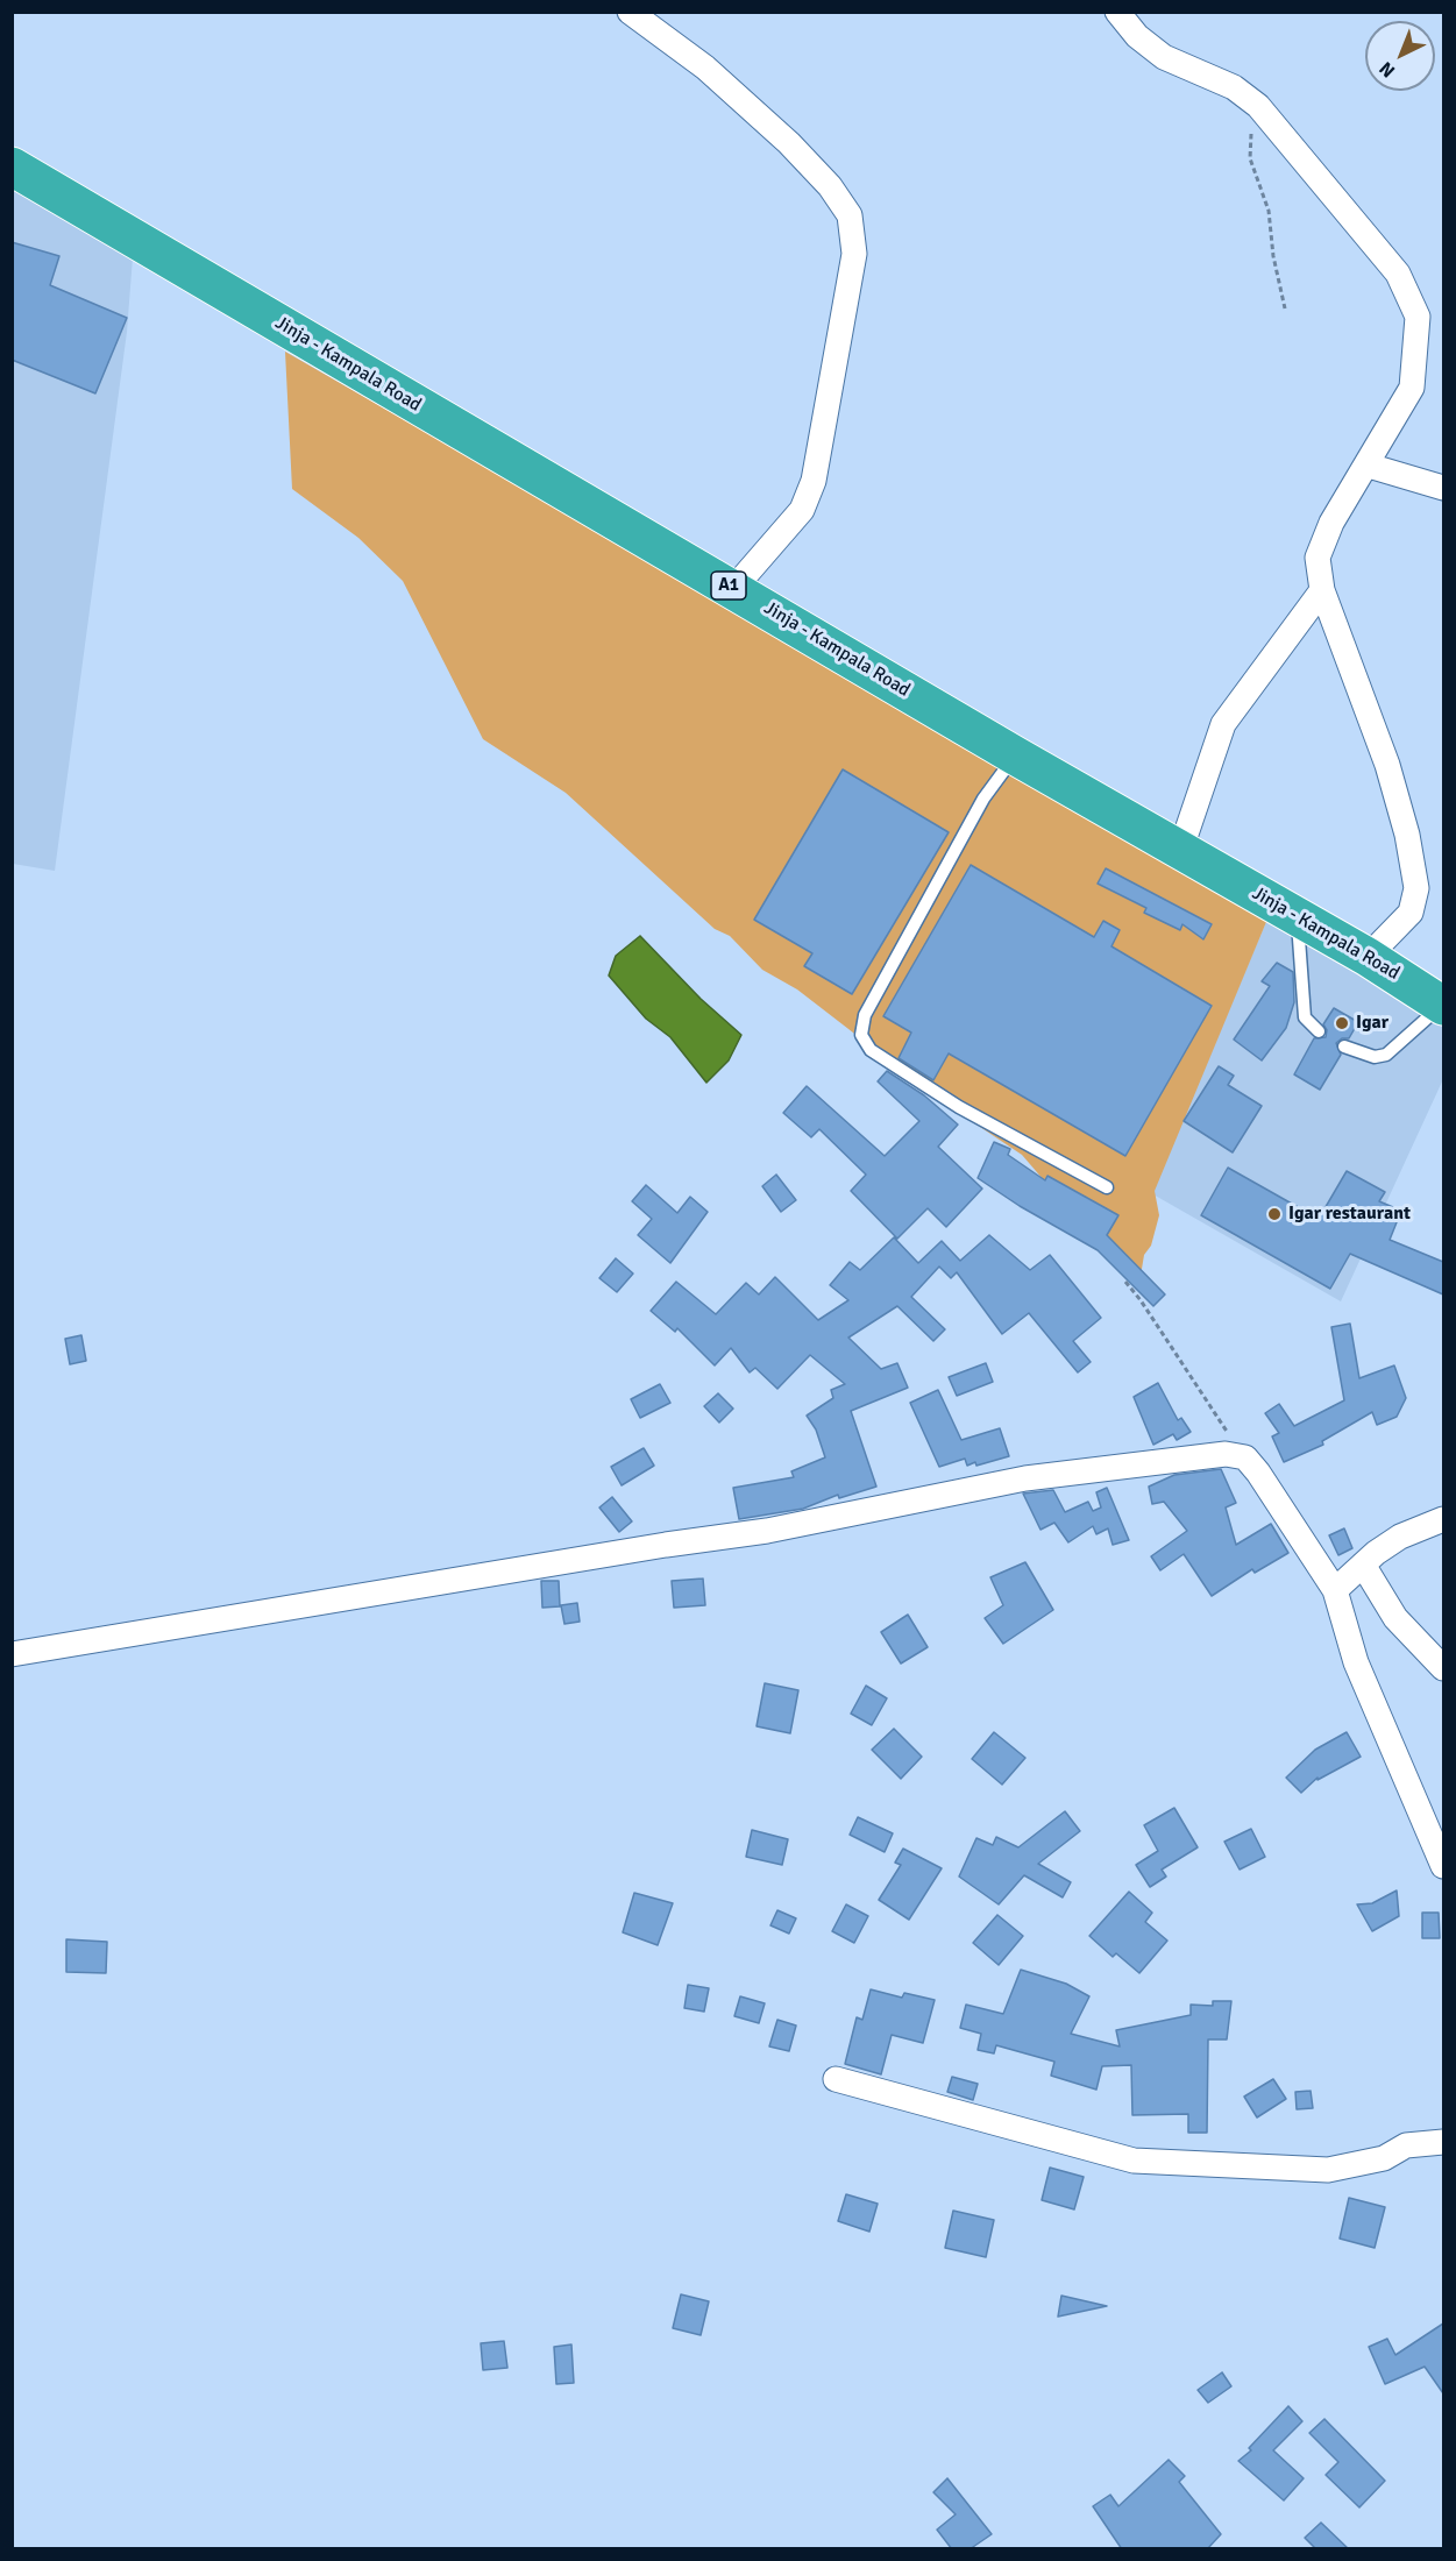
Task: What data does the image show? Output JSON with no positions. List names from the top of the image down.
{
  "streets": {
    "highway": ["Jinja - Kampala Road", "A1"]
  },
  "places": ["Igar", "Igar restaurant"],
  "north": "bottom left"
}
